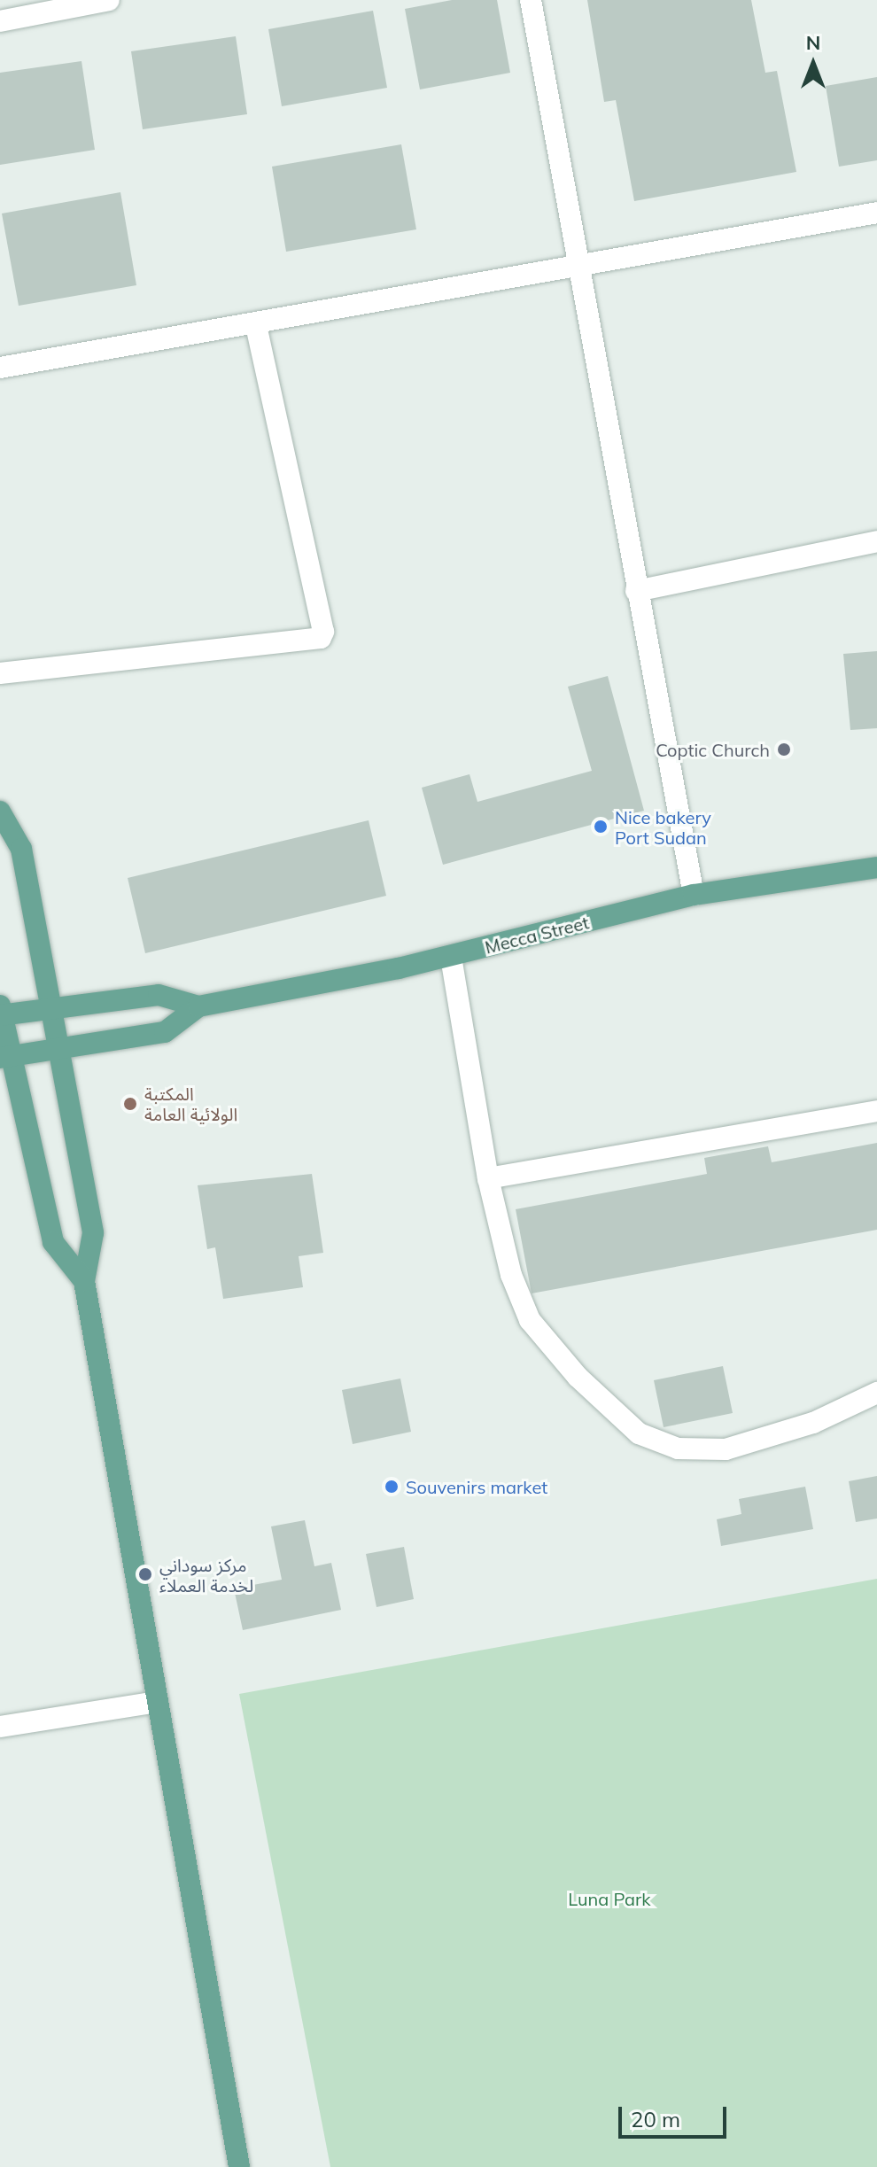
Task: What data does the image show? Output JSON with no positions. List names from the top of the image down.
{
  "streets": {
    "main road": ["Mecca Street"]
  },
  "parks": ["Luna Park"],
  "places": [
    "Coptic Church",
    "Nice bakery Port Sudan",
    "المكتبة الولائية العامة",
    "Souvenirs market",
    "مركز سوداني لخدمة العملاء"
  ],
  "scale_bar": "20 m",
  "north": "top"
}
